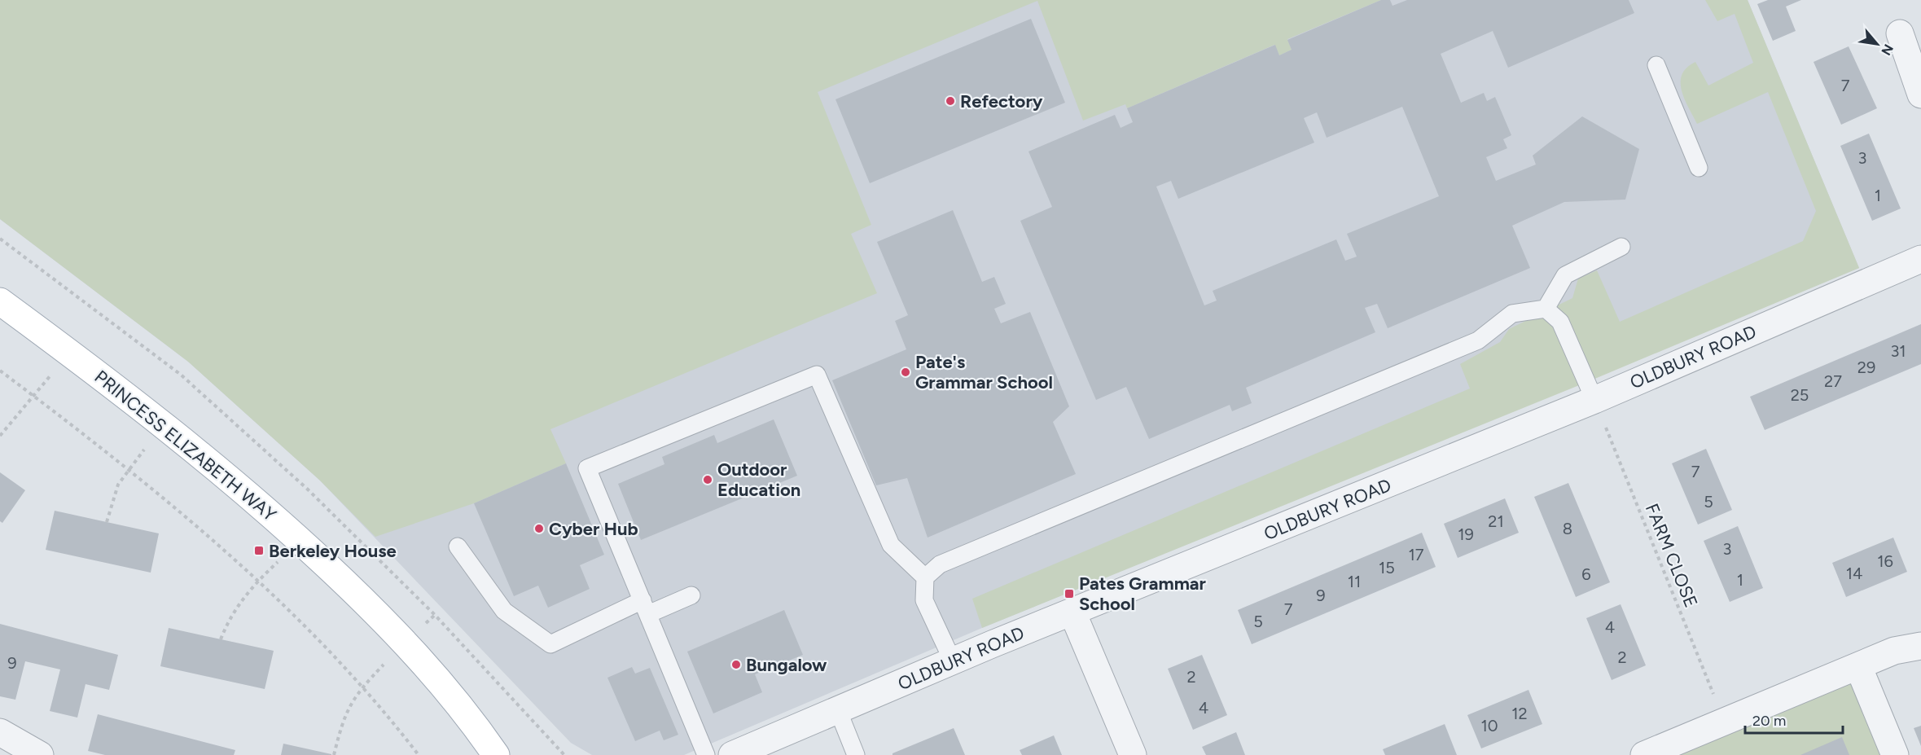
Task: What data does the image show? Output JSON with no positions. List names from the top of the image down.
{
  "streets": {
    "main road": ["PRINCESS ELIZABETH WAY"],
    "street": ["OLDBURY ROAD"],
    "path": ["FARM CLOSE"]
  },
  "crossings": [
    ["OLDBURY ROAD", "FARM CLOSE"]
  ],
  "places": {
    "other": [
      "Refectory",
      "Pate's Grammar School",
      "Outdoor Education",
      "Cyber Hub",
      "Bungalow"
    ],
    "transit": ["Berkeley House", "Pates Grammar School"]
  },
  "house_numbers": [
    "7",
    "3",
    "1",
    "31",
    "29",
    "27",
    "25",
    "7",
    "5",
    "21",
    "8",
    "19",
    "3",
    "17",
    "16",
    "15",
    "14",
    "6",
    "1",
    "11",
    "9",
    "7",
    "5",
    "4",
    "2",
    "9",
    "2",
    "4",
    "12",
    "10"
  ],
  "scale_bar": "20 m",
  "north": "bottom right"
}
